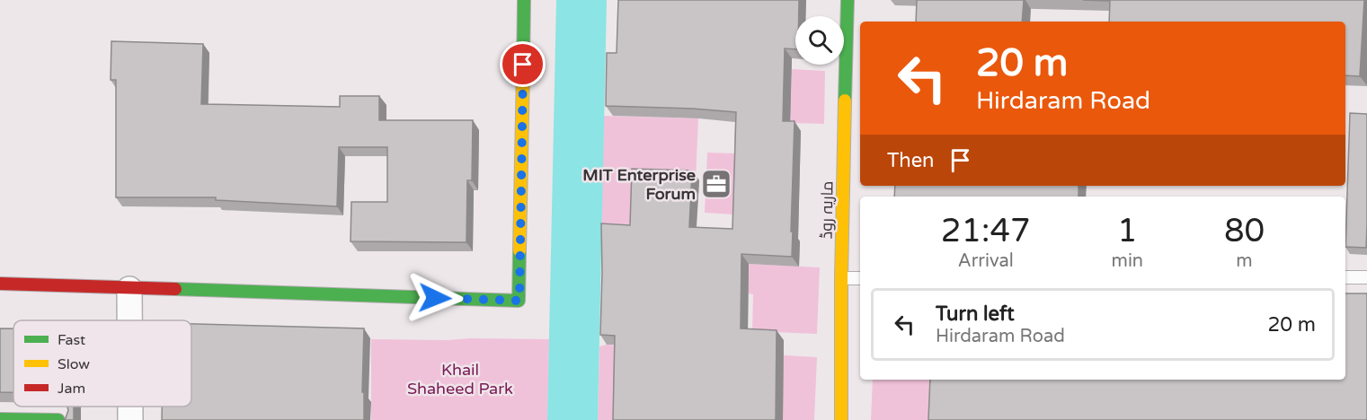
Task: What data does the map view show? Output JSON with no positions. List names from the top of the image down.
{
  "streets": {
    "street": ["ماریہ روڈ"]
  },
  "parks": ["Khail Shaheed Park"],
  "places": {
    "office": ["MIT Enterprise Forum"]
  },
  "legend": ["Fast", "Slow", "Jam"],
  "page": {
    "turn": ["20 m", "Hirdaram Road"],
    "then": "Then",
    "eta": [
      "21:47",
      "Arrival",
      "1",
      "min",
      "80",
      "m"
    ],
    "list": [
      {
        "name": "Turn left",
        "note": "Hirdaram Road",
        "value": "20 m"
      }
    ]
  }
}
